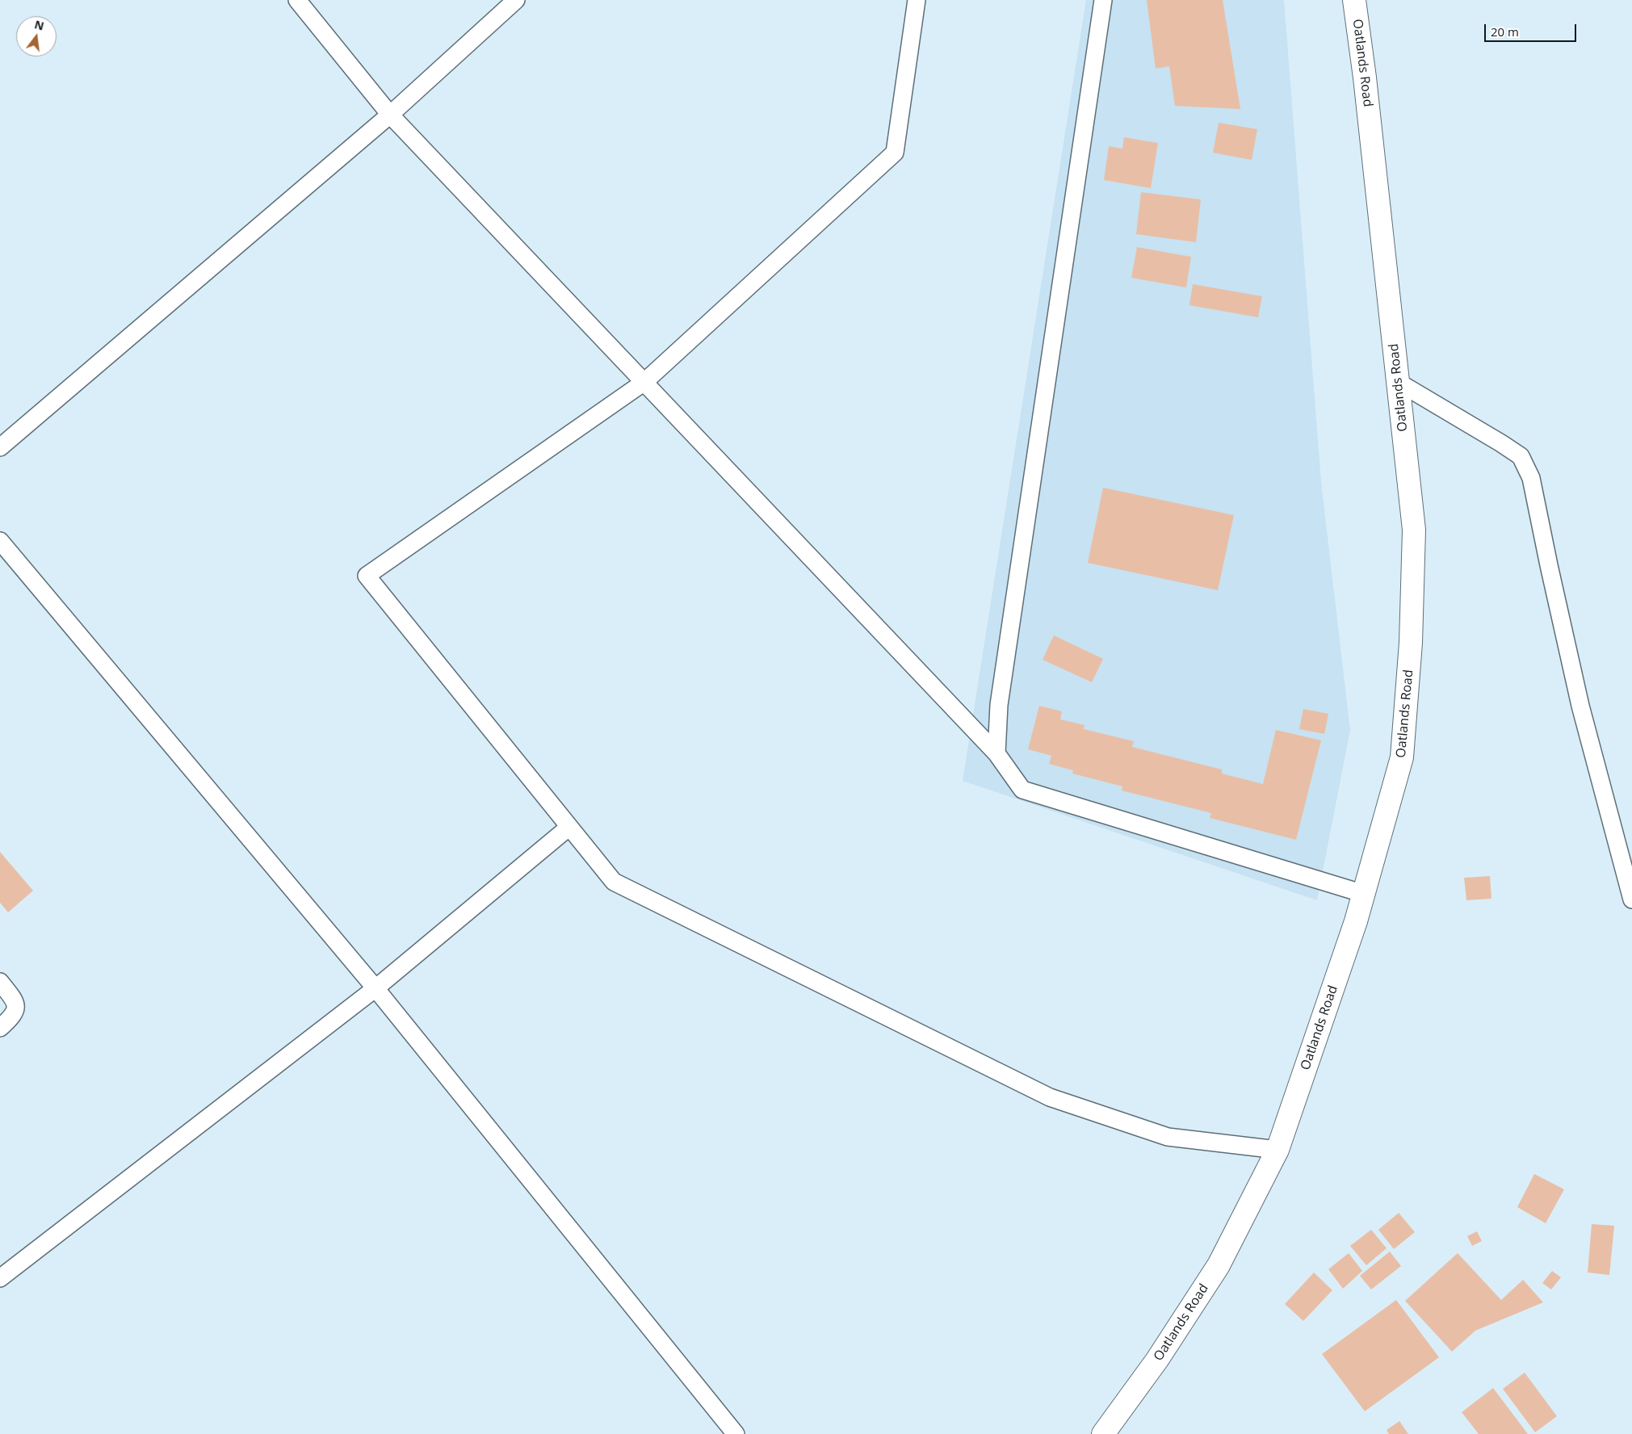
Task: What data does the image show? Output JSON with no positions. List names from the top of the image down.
{
  "streets": {
    "street": ["Oatlands Road"]
  },
  "scale_bar": "20 m",
  "north": "top"
}
